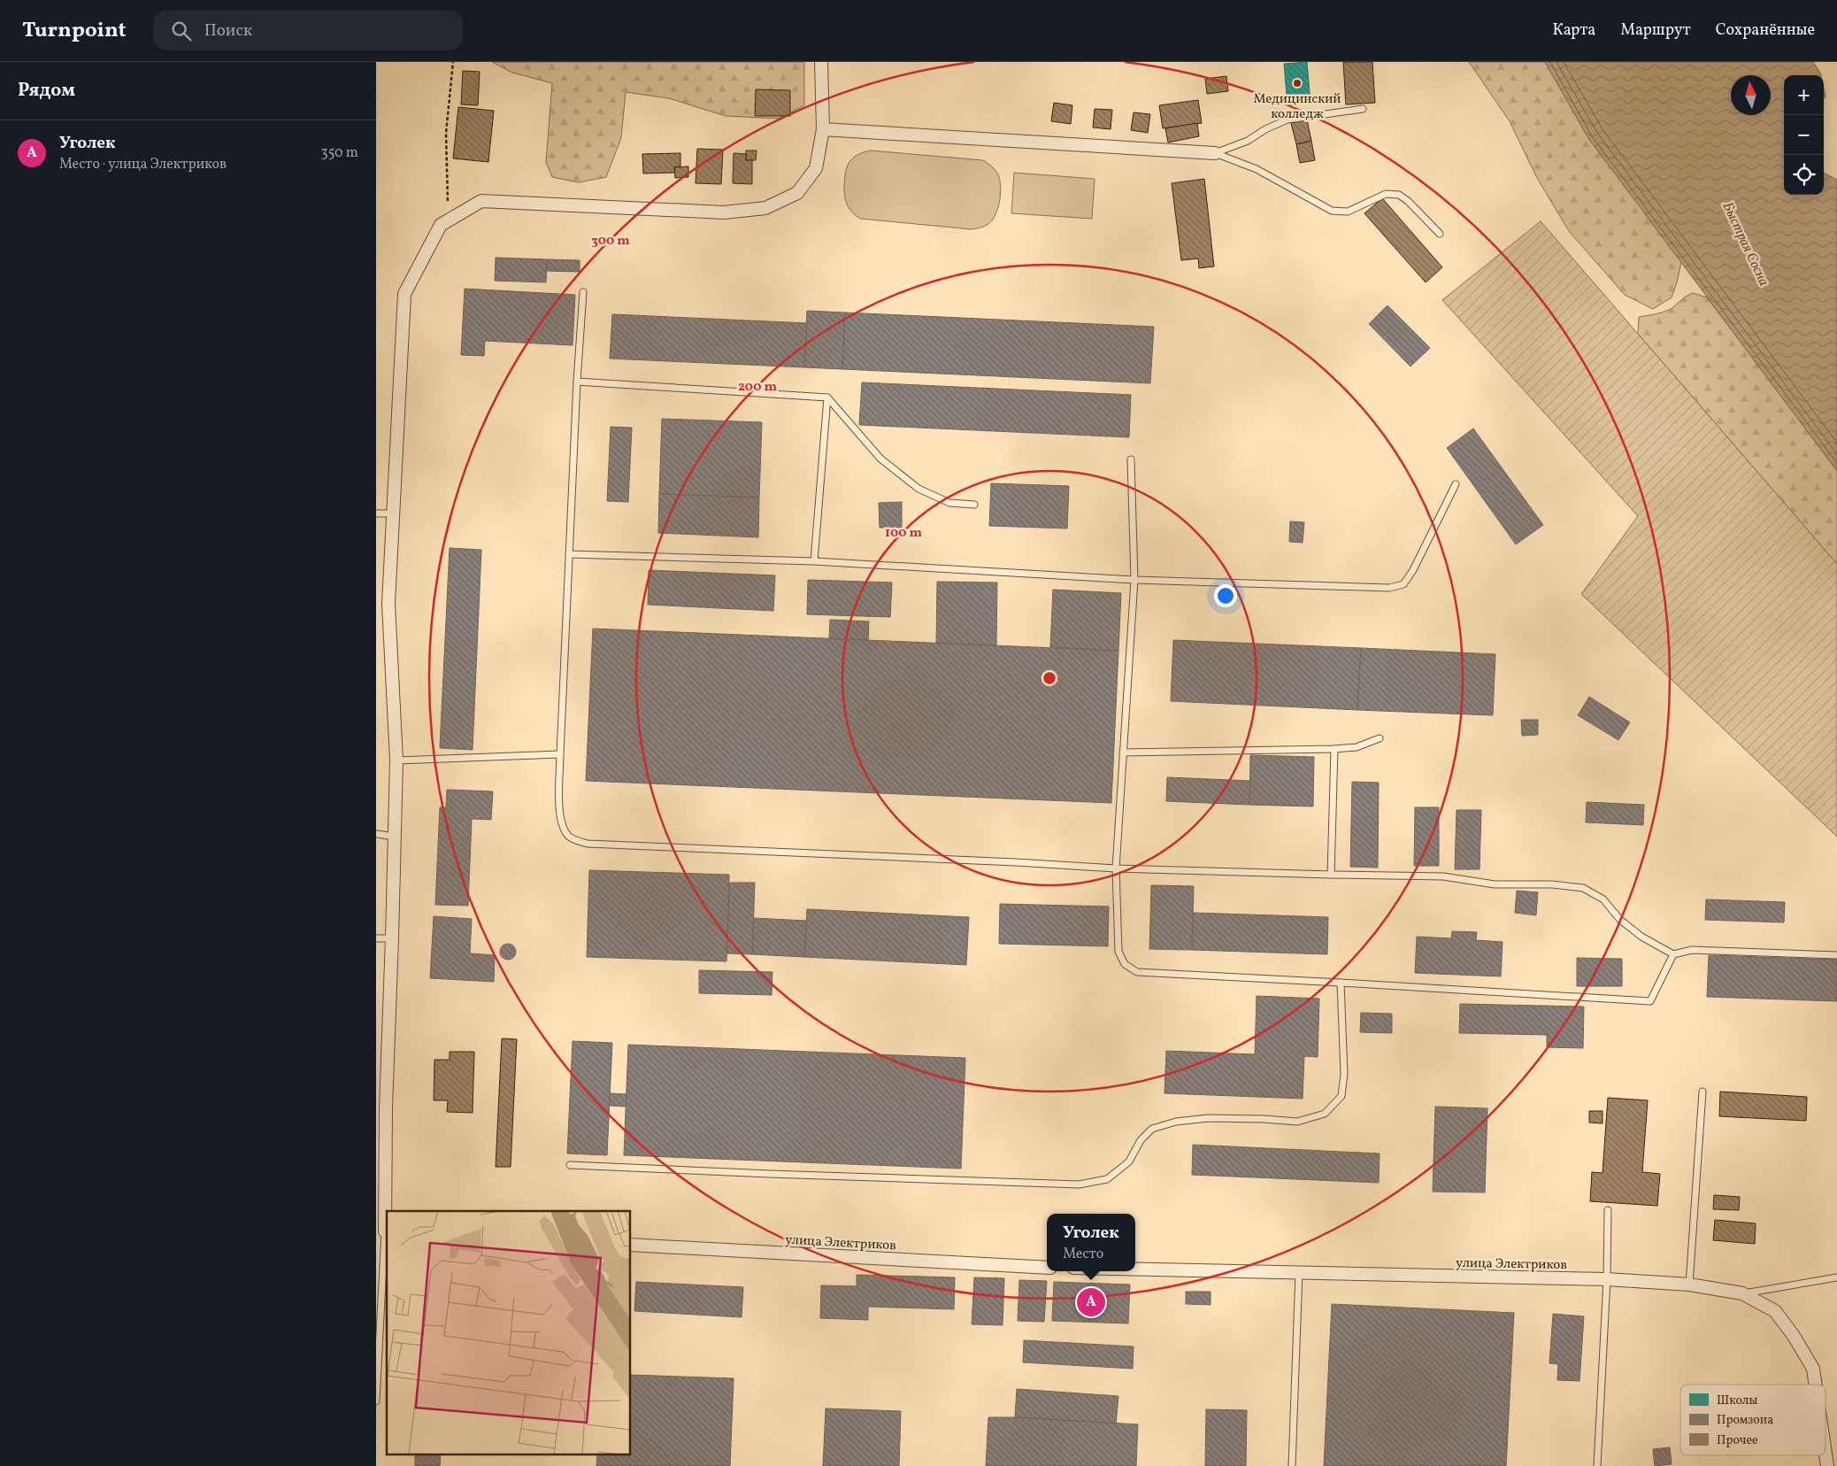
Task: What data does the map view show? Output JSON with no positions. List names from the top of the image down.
{
  "streets": {
    "street": ["улица Электриков"]
  },
  "water": ["Быстрая Сосна"],
  "places": ["Медицинский колледж"],
  "legend": ["Школы", "Промзона", "Прочее"],
  "north": "top",
  "page": {
    "header": "Turnpoint",
    "search": "Поиск",
    "nav": ["Карта", "Маршрут", "Сохранённые"],
    "heading": "Рядом",
    "map_buttons": ["+", "−"],
    "list": [
      {
        "mark": "A",
        "name": "Уголек",
        "note": "Место · улица Электриков",
        "value": "350 m"
      }
    ],
    "popup": ["Уголек", "Место"],
    "pins": "A"
  },
  "rings": ["300 m", "200 m", "100 m"]
}
